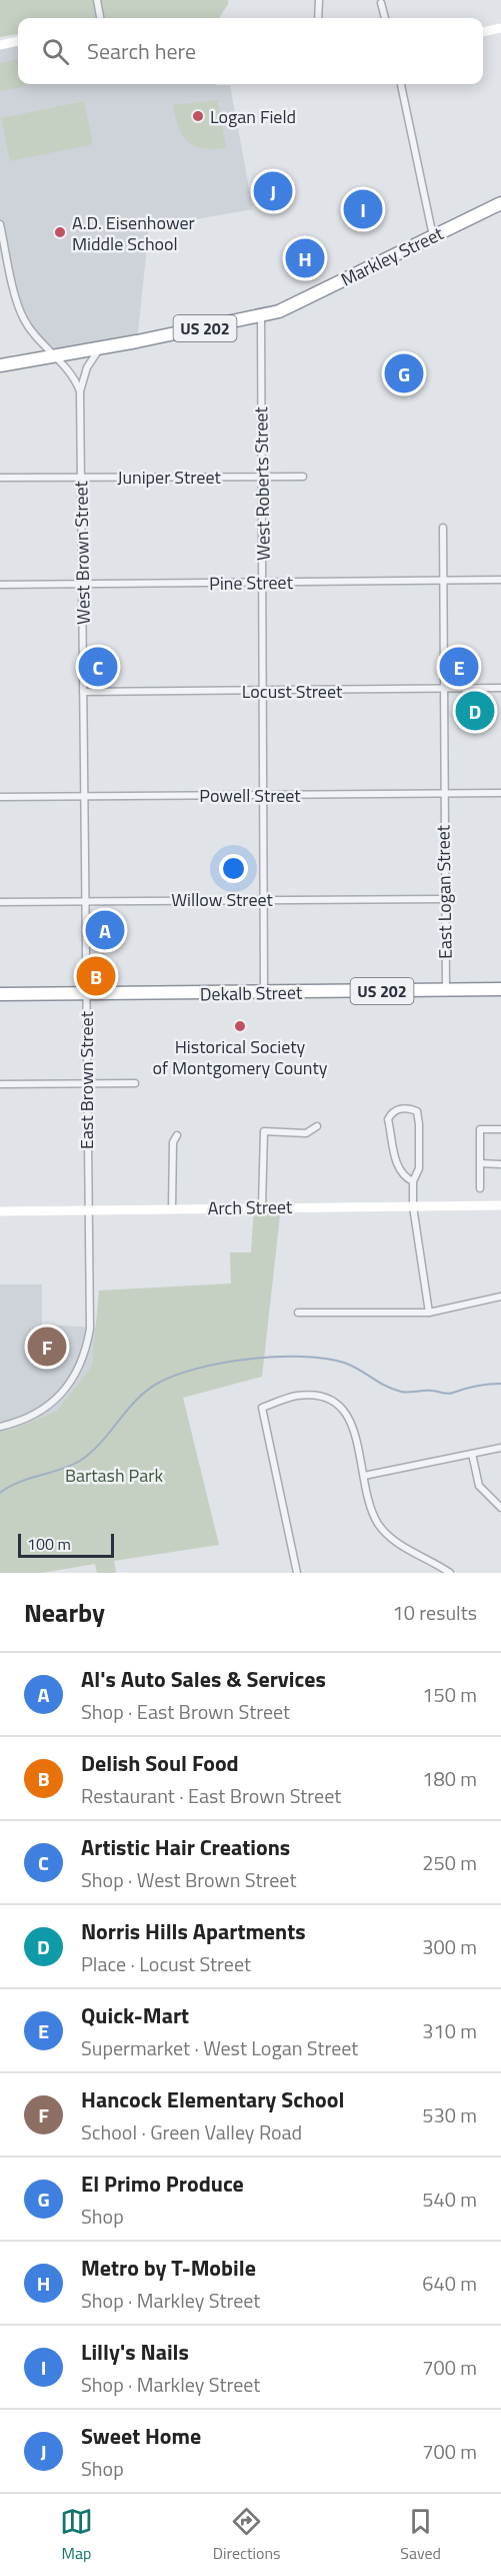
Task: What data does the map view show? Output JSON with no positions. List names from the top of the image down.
{
  "streets": {
    "highway": ["Markley Street", "US 202", "Dekalb Street"],
    "street": [
      "Juniper Street",
      "West Roberts Street",
      "West Brown Street",
      "Pine Street",
      "Locust Street",
      "Powell Street",
      "East Logan Street",
      "Willow Street",
      "East Brown Street",
      "Arch Street"
    ]
  },
  "crossings": [
    ["Markley Street", "West Roberts Street"],
    ["Juniper Street", "West Roberts Street"],
    ["Juniper Street", "West Brown Street"],
    ["West Roberts Street", "Pine Street"],
    ["West Roberts Street", "Locust Street"],
    ["West Roberts Street", "Powell Street"],
    ["West Roberts Street", "Willow Street"],
    ["West Roberts Street", "Dekalb Street"],
    ["West Brown Street", "Pine Street"],
    ["West Brown Street", "Locust Street"],
    ["West Brown Street", "Powell Street"],
    ["West Brown Street", "East Brown Street"],
    ["Pine Street", "East Logan Street"],
    ["Locust Street", "East Logan Street"],
    ["Powell Street", "East Logan Street"],
    ["Powell Street", "East Brown Street"],
    ["East Logan Street", "Willow Street"],
    ["East Logan Street", "Dekalb Street"],
    ["Willow Street", "East Brown Street"],
    ["Dekalb Street", "East Brown Street"],
    ["East Brown Street", "Arch Street"]
  ],
  "parks": ["Bartash Park"],
  "places": ["Logan Field", "A.D. Eisenhower Middle School", "Historical Society of Montgomery County"],
  "scale_bar": "100 m",
  "page": {
    "search": "Search here",
    "pins": [
      "J",
      "I",
      "H",
      "G",
      "C",
      "E",
      "D",
      "A",
      "B",
      "F"
    ],
    "scale": "100 m",
    "heading": ["Nearby", "10 results"],
    "list": [
      {
        "mark": "A",
        "name": "Al's Auto Sales & Services",
        "note": "Shop · East Brown Street",
        "value": "150 m"
      },
      {
        "mark": "B",
        "name": "Delish Soul Food",
        "note": "Restaurant · East Brown Street",
        "value": "180 m"
      },
      {
        "mark": "C",
        "name": "Artistic Hair Creations",
        "note": "Shop · West Brown Street",
        "value": "250 m"
      },
      {
        "mark": "D",
        "name": "Norris Hills Apartments",
        "note": "Place · Locust Street",
        "value": "300 m"
      },
      {
        "mark": "E",
        "name": "Quick-Mart",
        "note": "Supermarket · West Logan Street",
        "value": "310 m"
      },
      {
        "mark": "F",
        "name": "Hancock Elementary School",
        "note": "School · Green Valley Road",
        "value": "530 m"
      },
      {
        "mark": "G",
        "name": "El Primo Produce",
        "note": "Shop",
        "value": "540 m"
      },
      {
        "mark": "H",
        "name": "Metro by T-Mobile",
        "note": "Shop · Markley Street",
        "value": "640 m"
      },
      {
        "mark": "I",
        "name": "Lilly's Nails",
        "note": "Shop · Markley Street",
        "value": "700 m"
      },
      {
        "mark": "J",
        "name": "Sweet Home",
        "note": "Shop",
        "value": "700 m"
      }
    ],
    "nav": ["Map", "Directions", "Saved"]
  }
}
